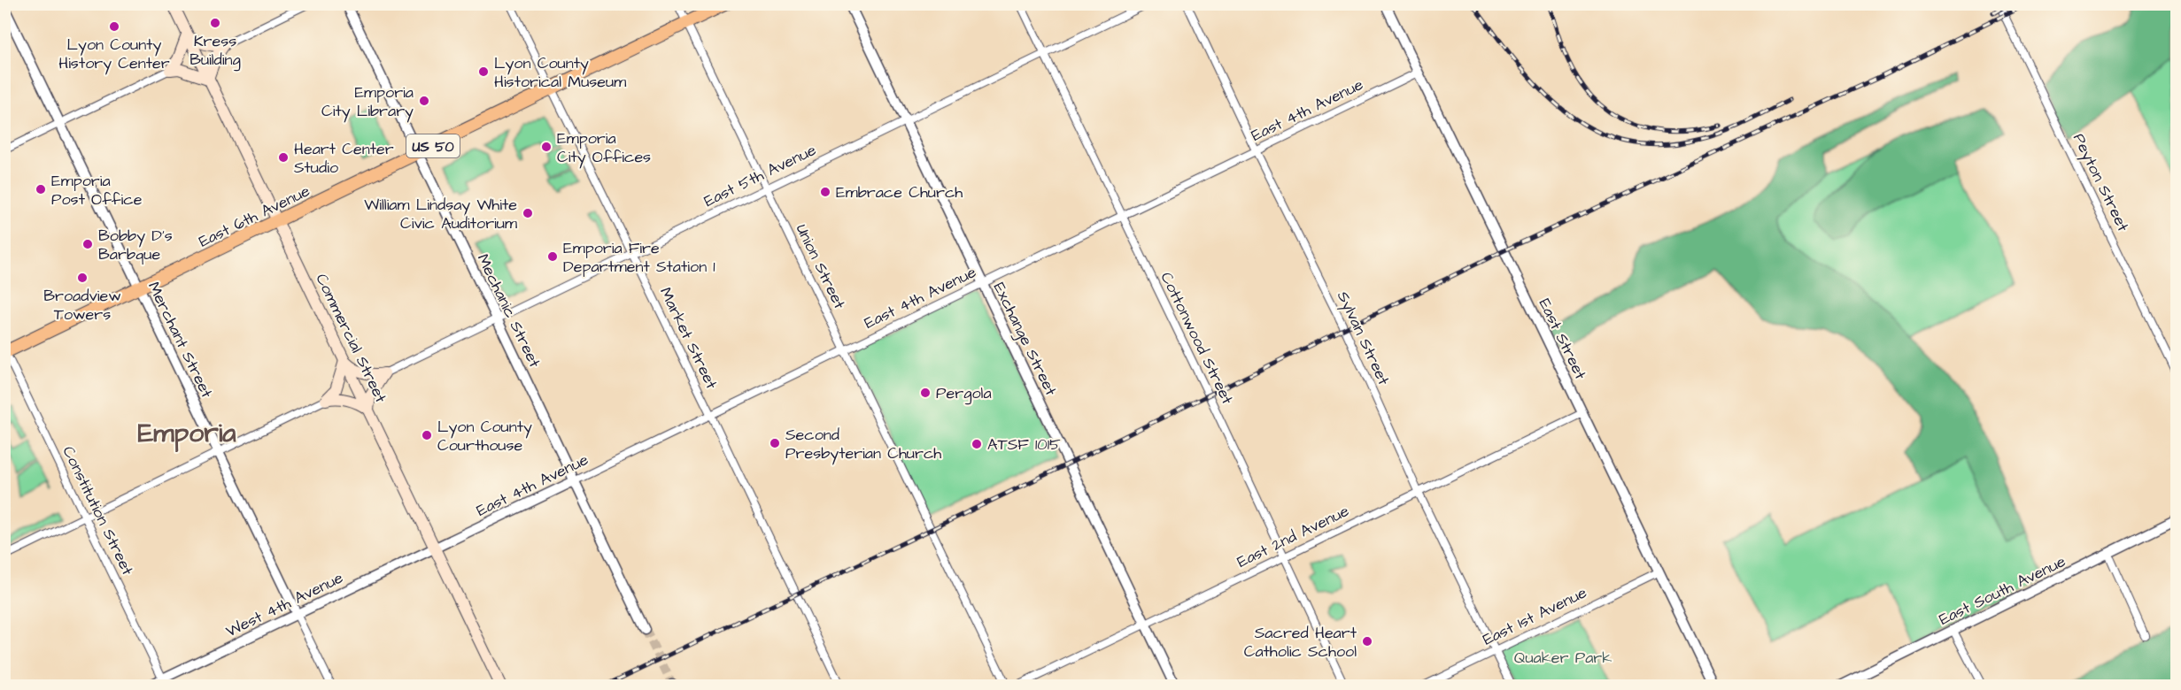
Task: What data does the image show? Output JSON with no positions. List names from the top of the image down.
{
  "streets": {
    "main road": ["US 50", "East 6th Avenue", "Commercial Street"],
    "street": [
      "East 4th Avenue",
      "East 5th Avenue",
      "Peyton Street",
      "Union Street",
      "Mechanic Street",
      "Market Street",
      "Cottonwood Street",
      "Sylvan Street",
      "Exchange Street",
      "East Street",
      "Merchant Street",
      "Constitution Street",
      "East 2nd Avenue",
      "East South Avenue",
      "West 4th Avenue",
      "East 1st Avenue"
    ]
  },
  "crossings": [
    ["East 4th Avenue", "Union Street"],
    ["East 4th Avenue", "Mechanic Street"],
    ["East 4th Avenue", "Commercial Street"],
    ["East 4th Avenue", "Market Street"],
    ["East 4th Avenue", "Cottonwood Street"],
    ["East 4th Avenue", "Sylvan Street"],
    ["East 4th Avenue", "Exchange Street"],
    ["East 4th Avenue", "East Street"],
    ["East 4th Avenue", "West 4th Avenue"],
    ["US 50", "East 6th Avenue"],
    ["US 50", "Merchant Street"],
    ["US 50", "Constitution Street"],
    ["East 5th Avenue", "Union Street"],
    ["East 5th Avenue", "Mechanic Street"],
    ["East 5th Avenue", "Market Street"],
    ["East 5th Avenue", "Cottonwood Street"],
    ["East 5th Avenue", "Exchange Street"],
    ["East 6th Avenue", "Union Street"],
    ["East 6th Avenue", "Mechanic Street"],
    ["East 6th Avenue", "Commercial Street"],
    ["East 6th Avenue", "Market Street"],
    ["East 6th Avenue", "Merchant Street"],
    ["Commercial Street", "West 4th Avenue"],
    ["Cottonwood Street", "East 2nd Avenue"],
    ["Sylvan Street", "East 2nd Avenue"],
    ["Sylvan Street", "East 1st Avenue"],
    ["Exchange Street", "East 2nd Avenue"],
    ["East Street", "East 2nd Avenue"],
    ["East Street", "East 1st Avenue"],
    ["Merchant Street", "West 4th Avenue"],
    ["Constitution Street", "West 4th Avenue"]
  ],
  "districts": ["Emporia"],
  "parks": ["Quaker Park"],
  "places": [
    "Kress Building",
    "Lyon County History Center",
    "Lyon County Historical Museum",
    "Emporia City Library",
    "Emporia City Offices",
    "Heart Center Studio",
    "Emporia Post Office",
    "Embrace Church",
    "William Lindsay White Civic Auditorium",
    "Bobby D's Barbque",
    "Emporia Fire Department Station 1",
    "Broadview Towers",
    "Pergola",
    "Lyon County Courthouse",
    "Second Presbyterian Church",
    "ATSF 1015",
    "Sacred Heart Catholic School"
  ]
}
